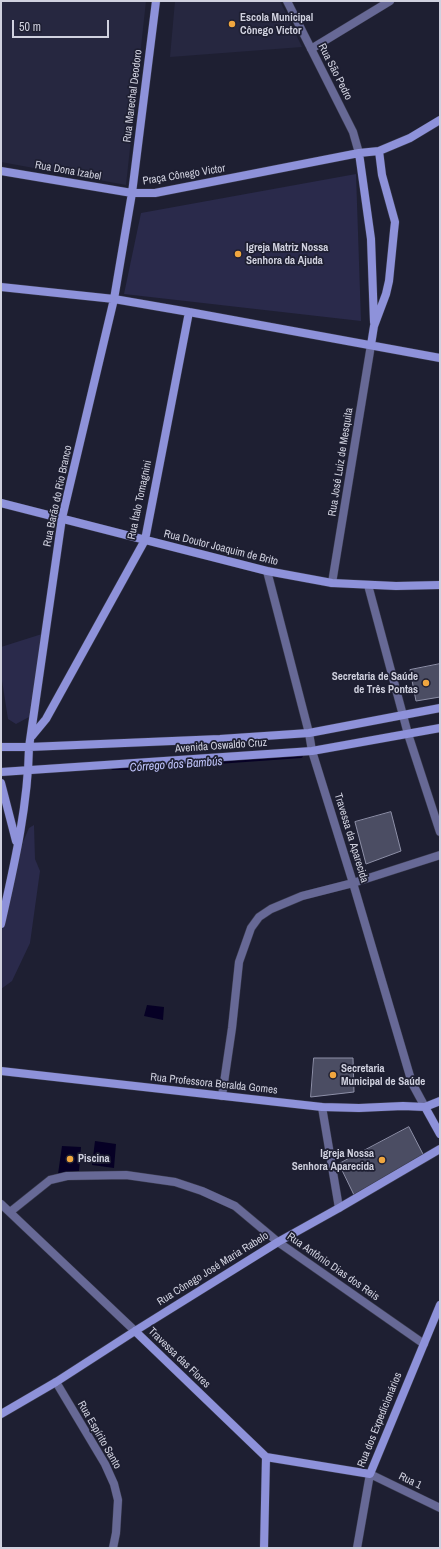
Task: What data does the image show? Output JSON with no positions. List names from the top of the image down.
{
  "streets": {
    "street": [
      "Rua São Pedro",
      "Rua Marechal Deodoro",
      "Rua Dona Izabel",
      "Praça Cônego Victor",
      "Rua José Luiz de Mesquita",
      "Rua Barão do Rio Branco",
      "Rua Ítalo Tomagnini",
      "Rua Doutor Joaquim de Brito",
      "Avenida Oswaldo Cruz",
      "Travessa da Aparecida",
      "Rua Professora Beralda Gomes",
      "Rua Antônio Dias dos Reis",
      "Rua Cônego José Maria Rabelo",
      "Travessa das Flores",
      "Rua dos Expedicionários",
      "Rua Espírito Santo",
      "Rua 1"
    ]
  },
  "crossings": [
    ["Rua São Pedro", "Praça Cônego Victor"],
    ["Rua Marechal Deodoro", "Rua Dona Izabel"],
    ["Rua Marechal Deodoro", "Praça Cônego Victor"],
    ["Rua Dona Izabel", "Praça Cônego Victor"],
    ["Praça Cônego Victor", "Rua Barão do Rio Branco"],
    ["Rua José Luiz de Mesquita", "Rua Doutor Joaquim de Brito"],
    ["Rua Barão do Rio Branco", "Rua Ítalo Tomagnini"],
    ["Rua Barão do Rio Branco", "Rua Doutor Joaquim de Brito"],
    ["Rua Barão do Rio Branco", "Avenida Oswaldo Cruz"],
    ["Rua Ítalo Tomagnini", "Rua Doutor Joaquim de Brito"],
    ["Rua Doutor Joaquim de Brito", "Travessa da Aparecida"],
    ["Avenida Oswaldo Cruz", "Travessa da Aparecida"],
    ["Travessa da Aparecida", "Rua Professora Beralda Gomes"],
    ["Rua Antônio Dias dos Reis", "Rua Cônego José Maria Rabelo"],
    ["Rua Antônio Dias dos Reis", "Travessa das Flores"],
    ["Rua Antônio Dias dos Reis", "Rua dos Expedicionários"],
    ["Rua Cônego José Maria Rabelo", "Travessa das Flores"],
    ["Rua Cônego José Maria Rabelo", "Rua Espírito Santo"],
    ["Rua dos Expedicionários", "Rua 1"]
  ],
  "water": ["Córrego dos Bambús"],
  "places": [
    "Escola Municipal Cônego Victor",
    "Igreja Matriz Nossa Senhora da Ajuda",
    "Secretaria de Saúde de Três Pontas",
    "Secretaria Municipal de Saúde",
    "Piscina",
    "Igreja Nossa Senhora Aparecida"
  ],
  "scale_bar": "50 m"
}
